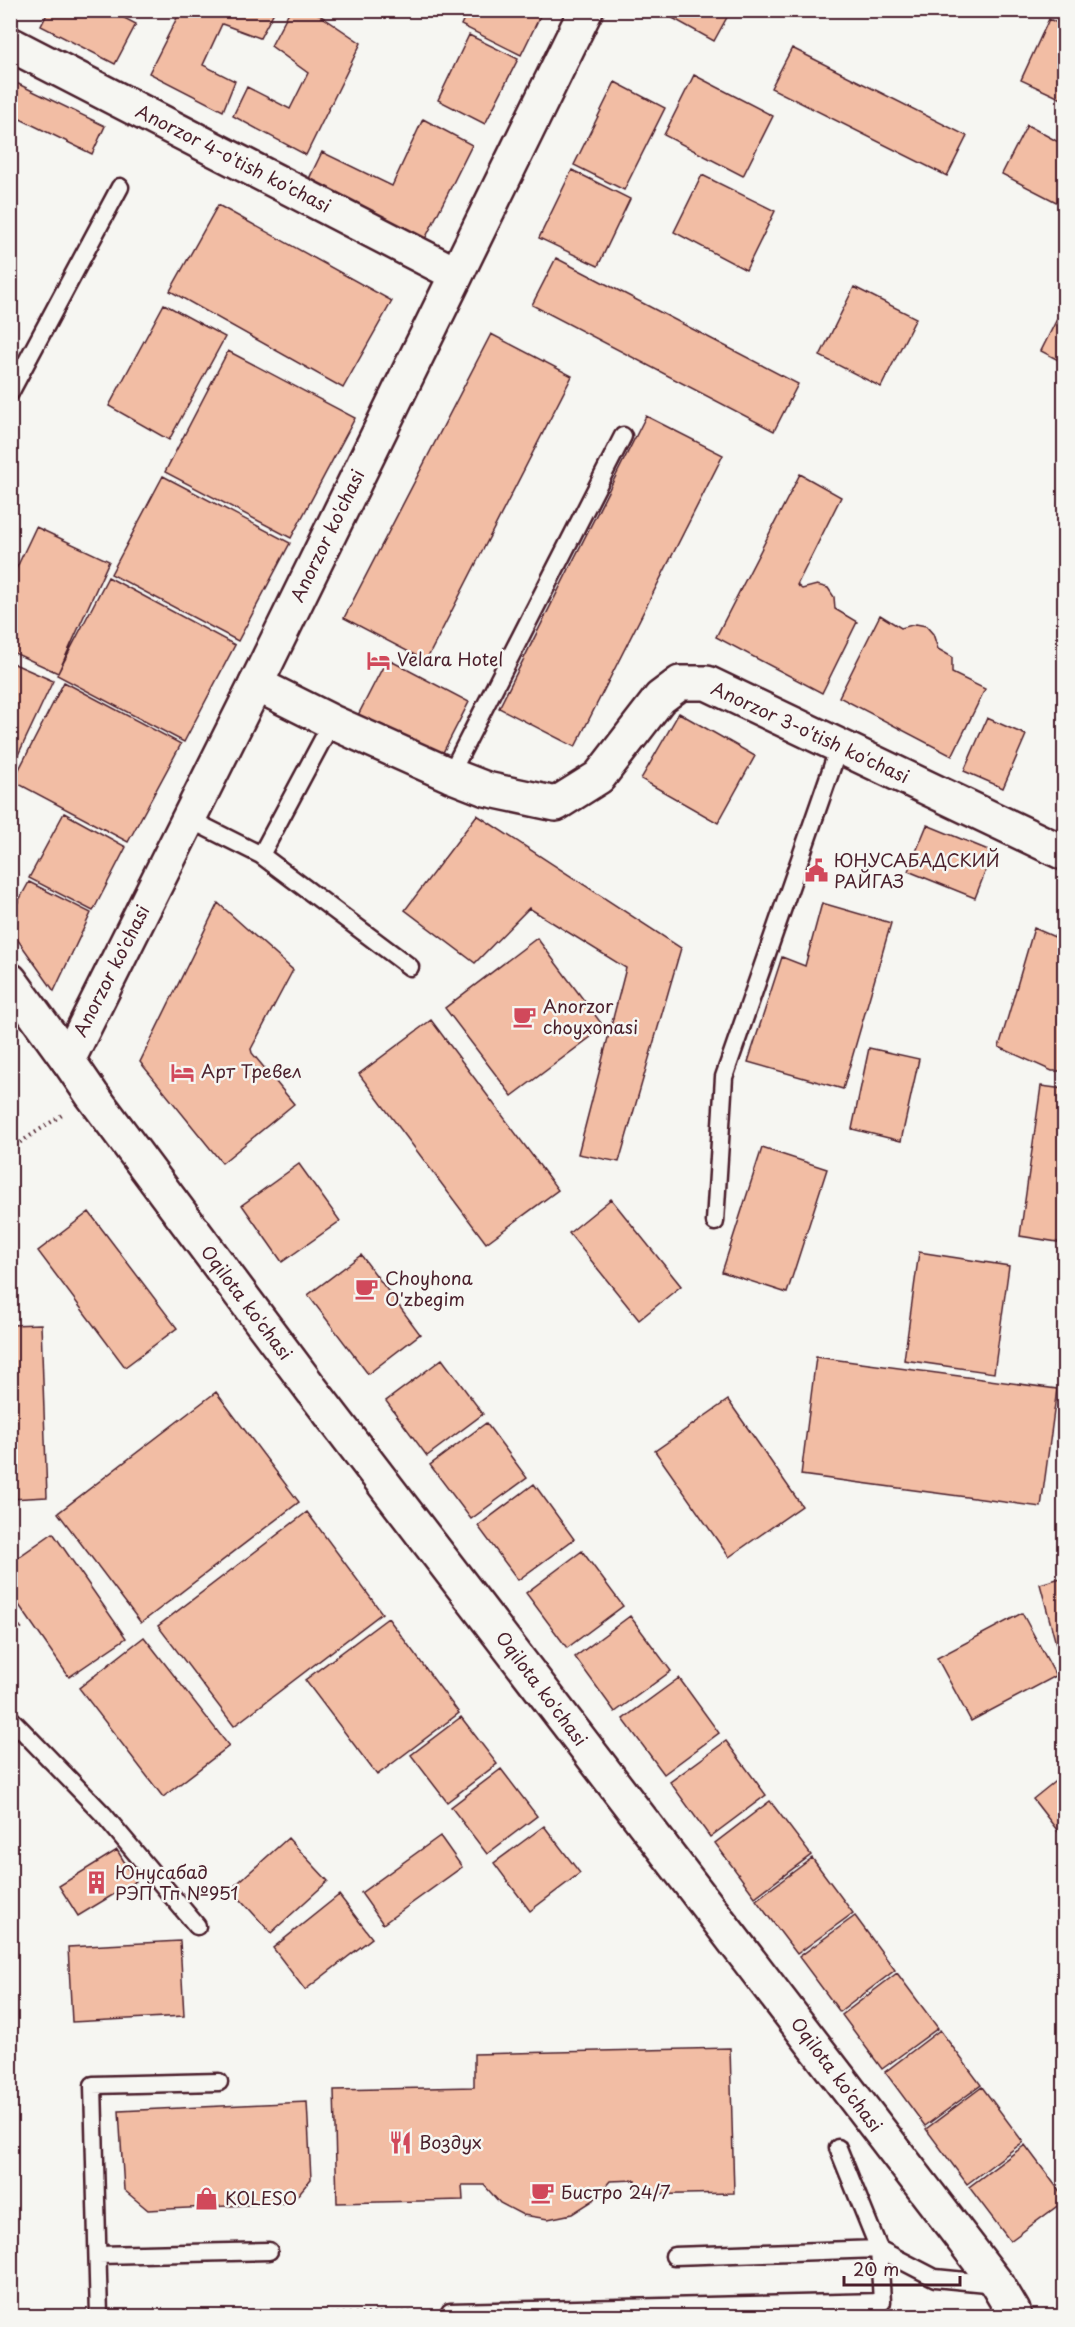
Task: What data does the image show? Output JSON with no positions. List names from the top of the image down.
{
  "streets": {
    "street": [
      "Anorzor 4-o'tish ko'chasi",
      "Anorzor ko'chasi",
      "Anorzor 3-o'tish ko'chasi",
      "Oqilota ko'chasi"
    ]
  },
  "crossings": [
    ["Anorzor 4-o'tish ko'chasi", "Anorzor ko'chasi"],
    ["Anorzor ko'chasi", "Anorzor 3-o'tish ko'chasi"],
    ["Anorzor ko'chasi", "Oqilota ko'chasi"]
  ],
  "places": {
    "hotel": ["Velara Hotel", "Арт Тревел"],
    "public building": ["ЮНУСАБАДСКИЙ РАЙГАЗ"],
    "cafe": ["Anorzor choyxonasi", "Choyhona O'zbegim", "Бистро 24/7"],
    "building": ["Юнусабад РЭП Тп №951"],
    "restaurant": ["Воздух"],
    "shop": ["KOLESO"]
  },
  "scale_bar": "20 m"
}
